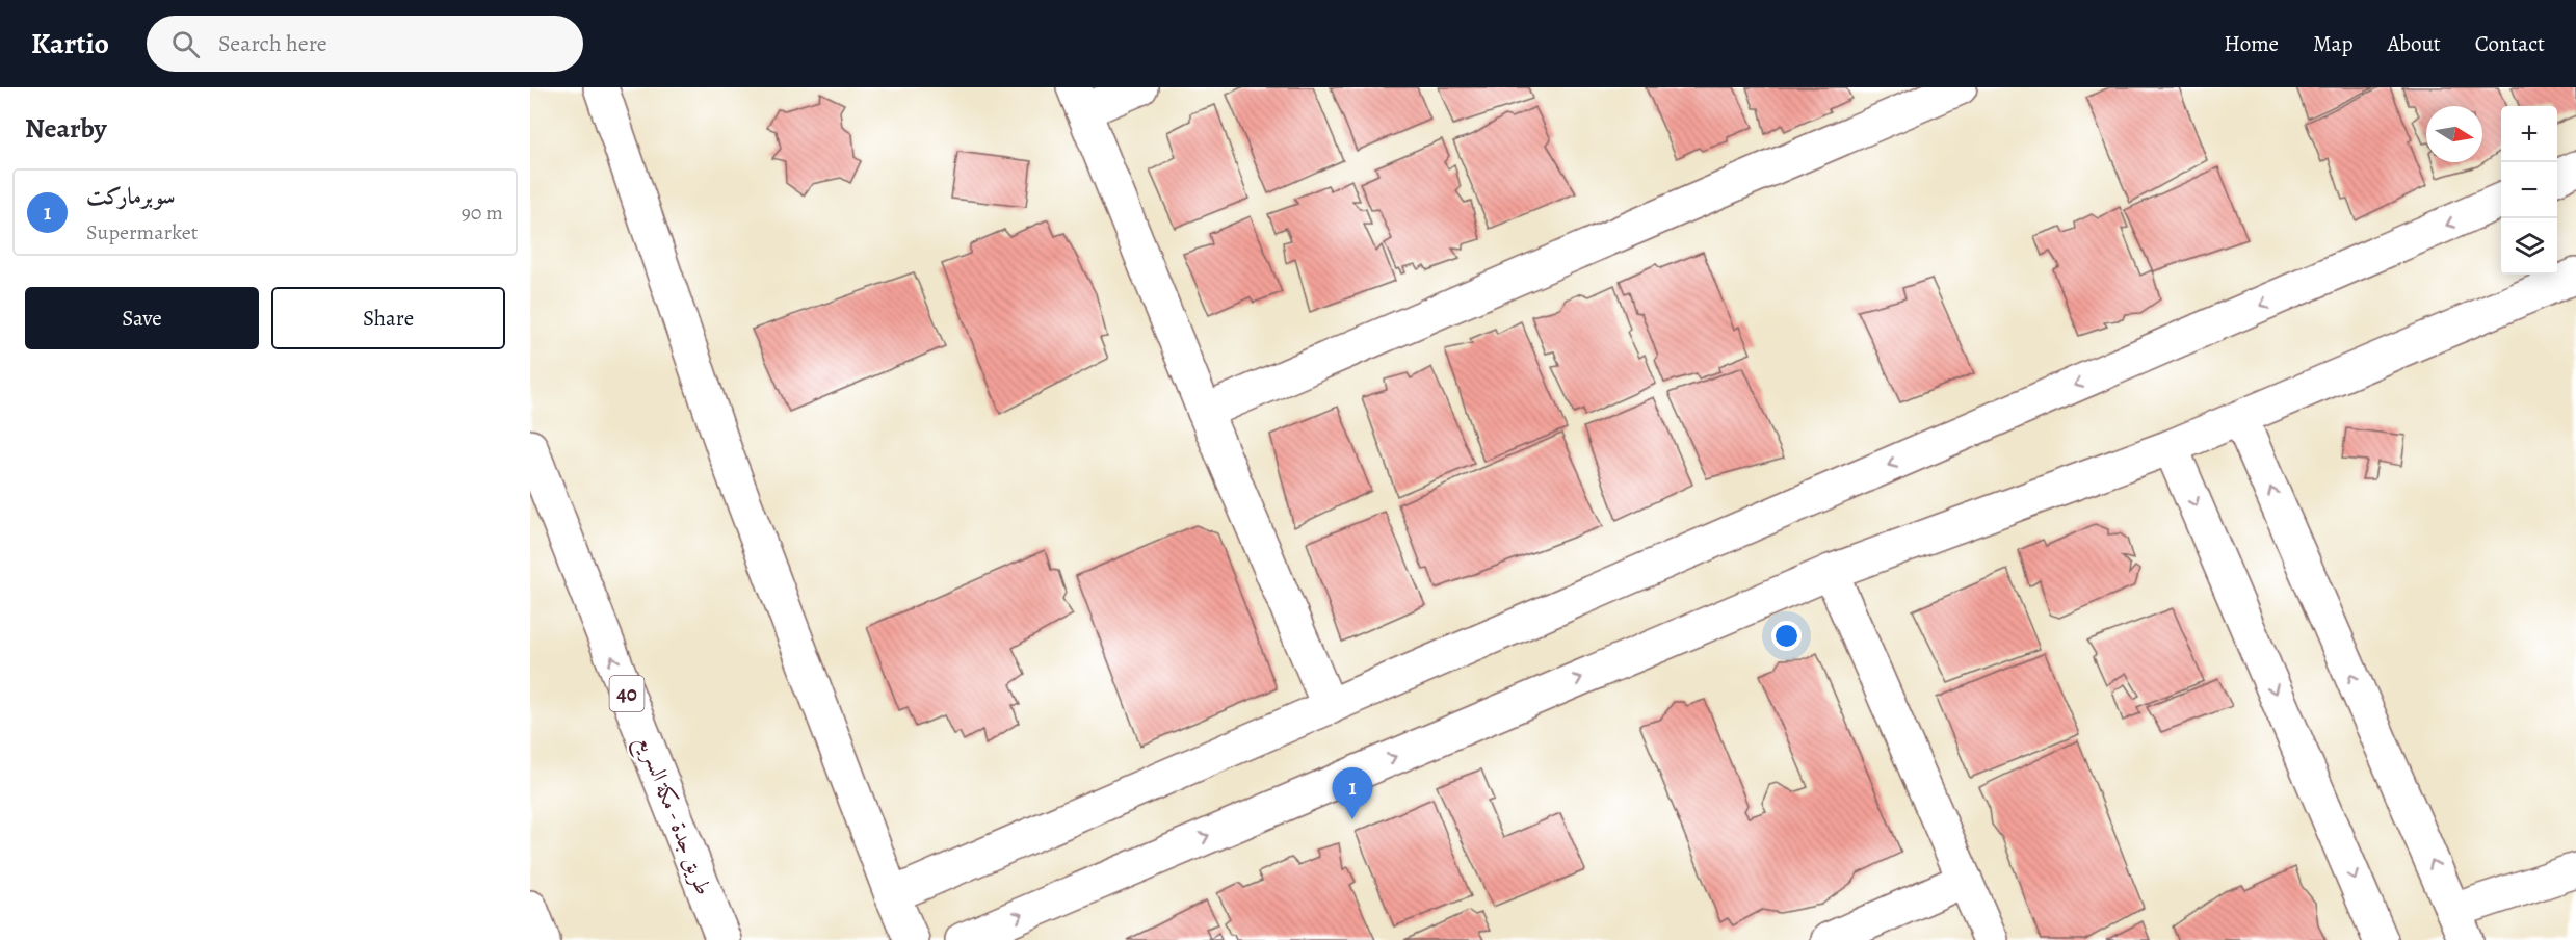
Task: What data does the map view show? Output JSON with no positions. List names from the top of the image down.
{
  "streets": {
    "main road": ["40", "طريق جدة - مكة السريع"]
  },
  "north": "right",
  "page": {
    "header": "Kartio",
    "search": "Search here",
    "nav": [
      "Home",
      "Map",
      "About",
      "Contact"
    ],
    "heading": "Nearby",
    "map_buttons": ["+", "−"],
    "list": [
      {
        "mark": "1",
        "name": "سوبرماركت",
        "note": "Supermarket",
        "value": "90 m"
      }
    ],
    "buttons": ["Save", "Share"],
    "pins": "1"
  }
}
